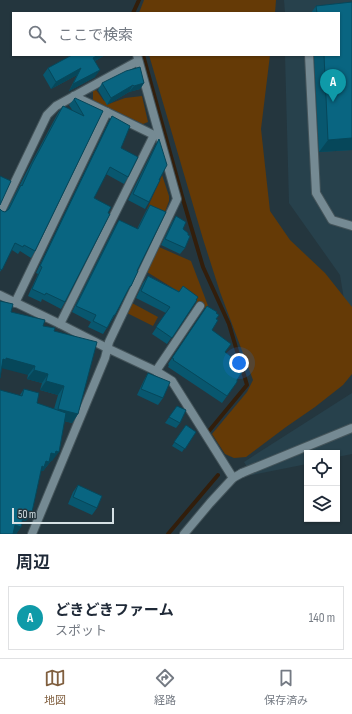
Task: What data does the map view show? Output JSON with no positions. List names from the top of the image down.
{
  "scale_bar": "50 m",
  "page": {
    "search": "ここで検索",
    "pins": "A",
    "scale": "50 m",
    "heading": "周辺",
    "list": [
      {
        "mark": "A",
        "name": "どきどきファーム",
        "note": "スポット",
        "value": "140 m"
      }
    ],
    "nav": ["地図", "経路", "保存済み"]
  }
}
